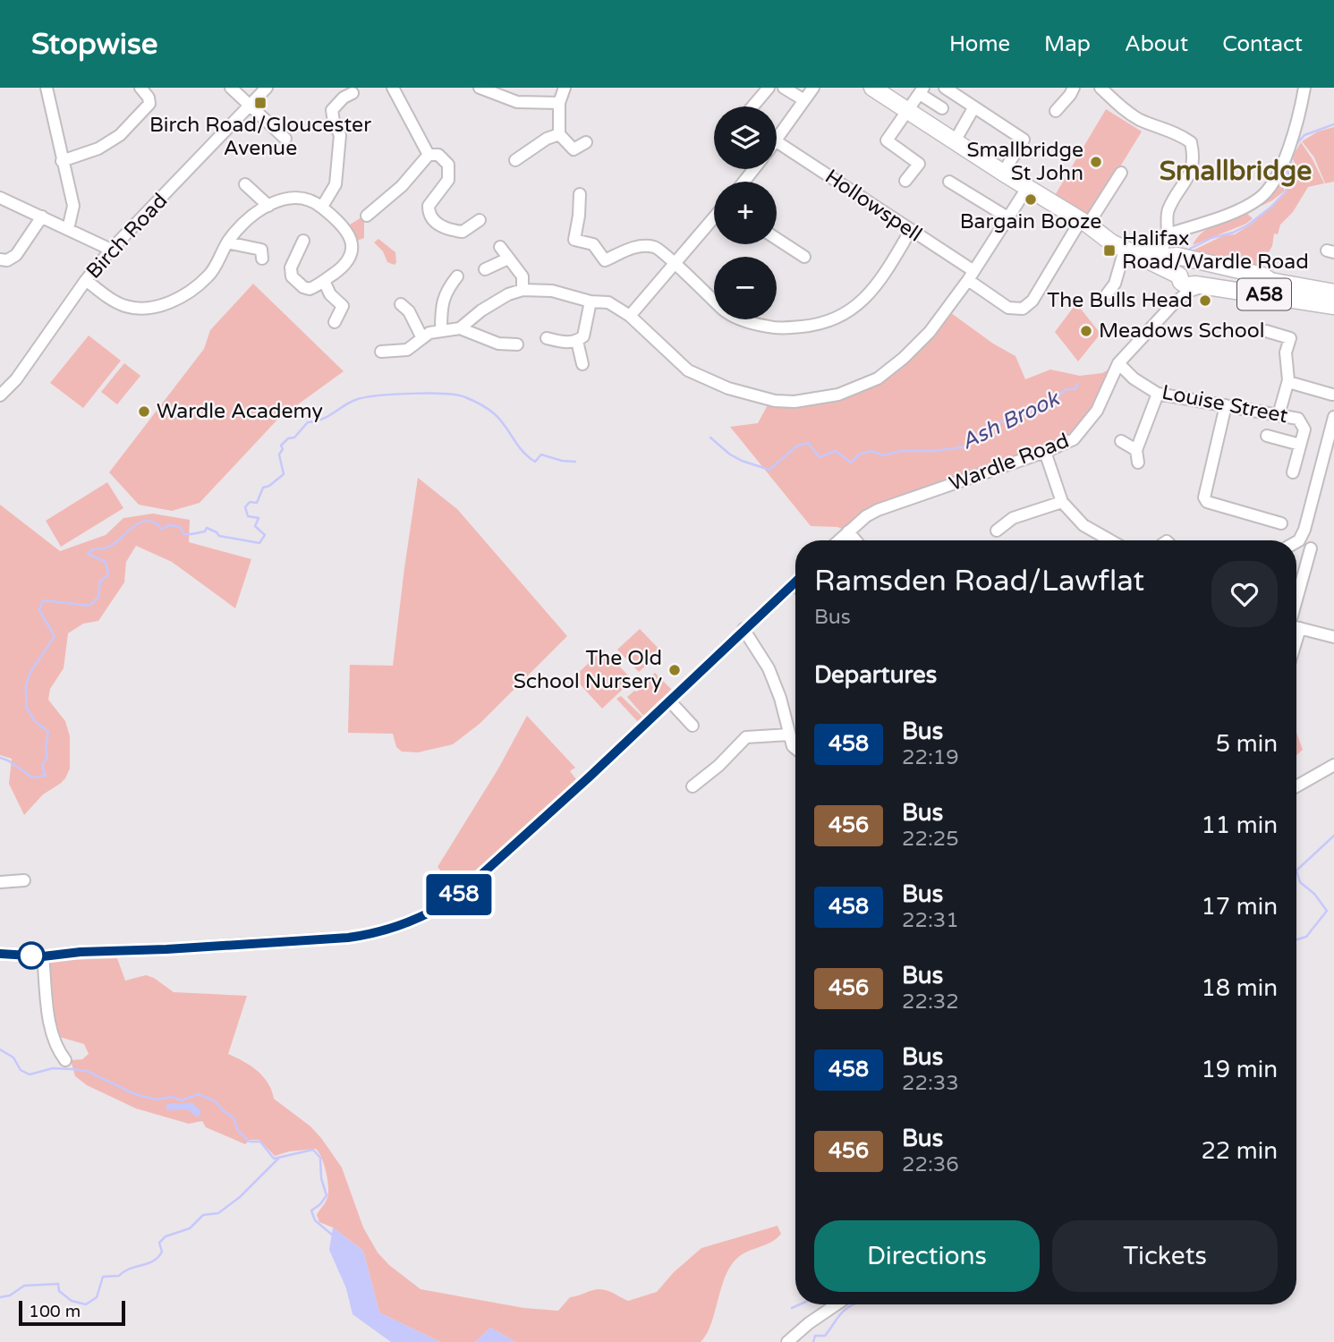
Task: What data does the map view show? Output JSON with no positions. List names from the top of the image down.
{
  "streets": {
    "highway": ["A58"],
    "street": [
      "Hollowspell",
      "Birch Road",
      "Louise Street",
      "Wardle Road"
    ]
  },
  "crossings": [
    ["Hollowspell", "A58"],
    ["A58", "Wardle Road"],
    ["Louise Street", "Wardle Road"]
  ],
  "districts": ["Smallbridge"],
  "water": ["Ash Brook"],
  "places": {
    "transit": ["Birch Road/Gloucester Avenue", "Halifax Road/Wardle Road"],
    "other": [
      "Smallbridge St John",
      "Bargain Booze",
      "The Bulls Head",
      "Meadows School",
      "Wardle Academy",
      "The Old School Nursery"
    ]
  },
  "lines": ["bus line 458"],
  "scale_bar": "100 m",
  "page": {
    "header": "Stopwise",
    "nav": [
      "Home",
      "Map",
      "About",
      "Contact"
    ],
    "on_map": "458",
    "map_buttons": ["+", "−"],
    "heading": [
      ["Ramsden Road/Lawflat", "Bus"],
      "Departures"
    ],
    "list": [
      {
        "mark": "458",
        "name": "Bus",
        "note": "22:19",
        "value": "5 min"
      },
      {
        "mark": "456",
        "name": "Bus",
        "note": "22:25",
        "value": "11 min"
      },
      {
        "mark": "458",
        "name": "Bus",
        "note": "22:31",
        "value": "17 min"
      },
      {
        "mark": "456",
        "name": "Bus",
        "note": "22:32",
        "value": "18 min"
      },
      {
        "mark": "458",
        "name": "Bus",
        "note": "22:33",
        "value": "19 min"
      },
      {
        "mark": "456",
        "name": "Bus",
        "note": "22:36",
        "value": "22 min"
      }
    ],
    "buttons": ["Directions", "Tickets"],
    "scale": "100 m"
  }
}
